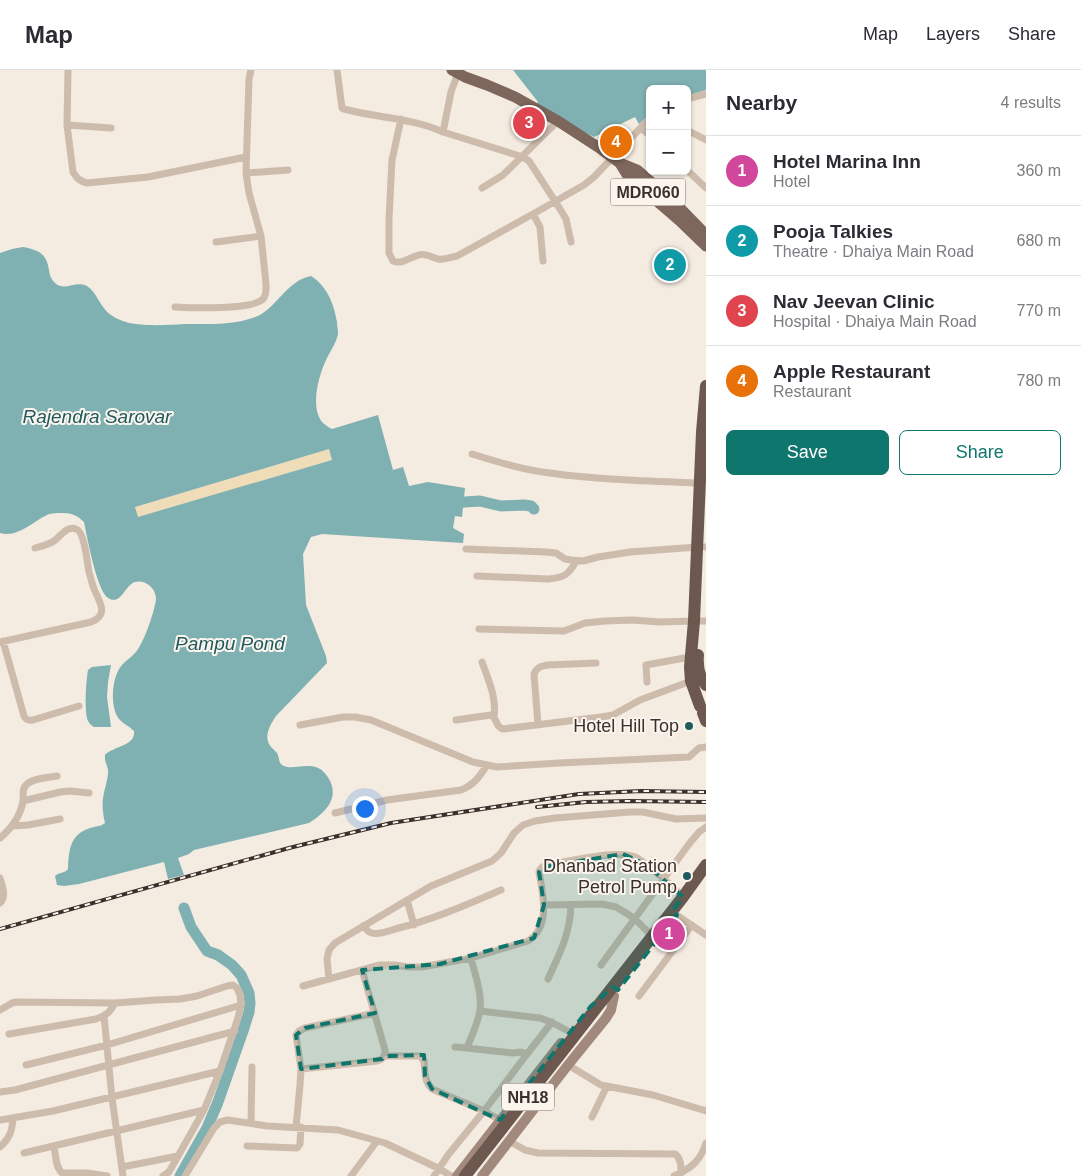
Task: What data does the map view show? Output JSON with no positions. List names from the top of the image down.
{
  "streets": {
    "highway": ["NH18"],
    "main road": ["MDR060"]
  },
  "water": ["Rajendra Sarovar", "Pampu Pond"],
  "places": ["Hotel Hill Top", "Dhanbad Station Petrol Pump"],
  "page": {
    "header": "Map",
    "nav": ["Map", "Layers", "Share"],
    "heading": ["Nearby", "4 results"],
    "map_buttons": ["+", "−"],
    "pins": [
      "3",
      "4",
      "2",
      "1"
    ],
    "list": [
      {
        "mark": "1",
        "name": "Hotel Marina Inn",
        "note": "Hotel",
        "value": "360 m"
      },
      {
        "mark": "2",
        "name": "Pooja Talkies",
        "note": "Theatre · Dhaiya Main Road",
        "value": "680 m"
      },
      {
        "mark": "3",
        "name": "Nav Jeevan Clinic",
        "note": "Hospital · Dhaiya Main Road",
        "value": "770 m"
      },
      {
        "mark": "4",
        "name": "Apple Restaurant",
        "note": "Restaurant",
        "value": "780 m"
      }
    ],
    "buttons": ["Save", "Share"]
  }
}
